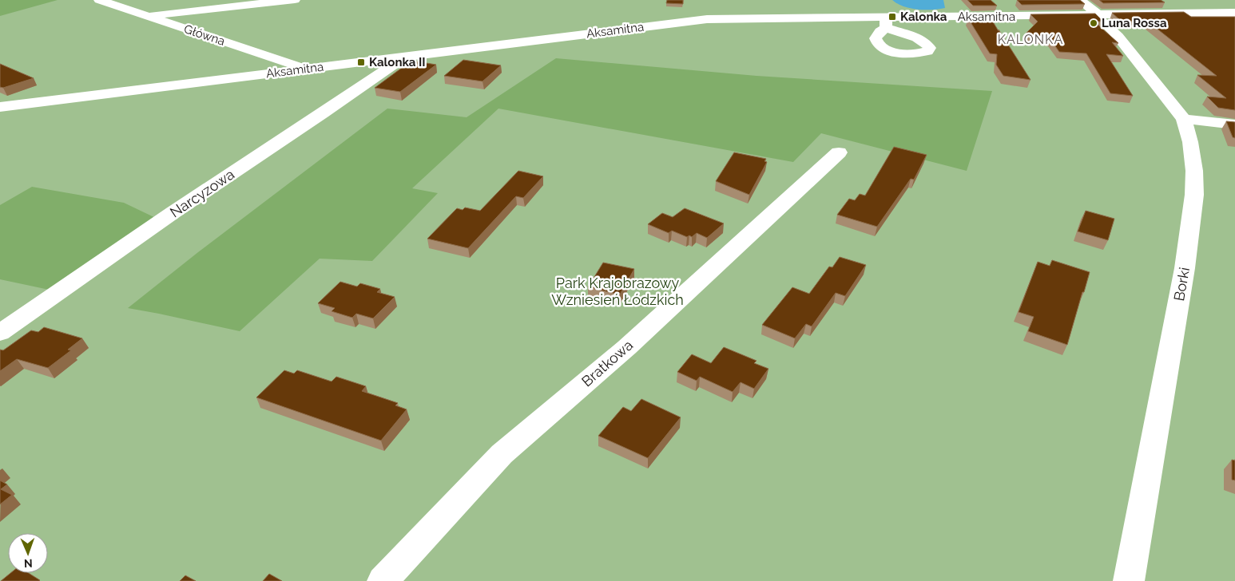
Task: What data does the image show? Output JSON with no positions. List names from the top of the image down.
{
  "streets": {
    "street": [
      "Aksamitna",
      "Główna",
      "Narcyzowa",
      "Borki",
      "Bratkowa"
    ]
  },
  "crossings": [
    ["Aksamitna", "Główna"],
    ["Aksamitna", "Narcyzowa"],
    ["Aksamitna", "Borki"]
  ],
  "districts": ["KALONKA"],
  "parks": ["Park Krajobrazowy Wzniesień Łódzkich"],
  "places": {
    "transit": ["Kalonka", "Kalonka II"],
    "other": ["Luna Rossa"]
  },
  "north": "bottom"
}
